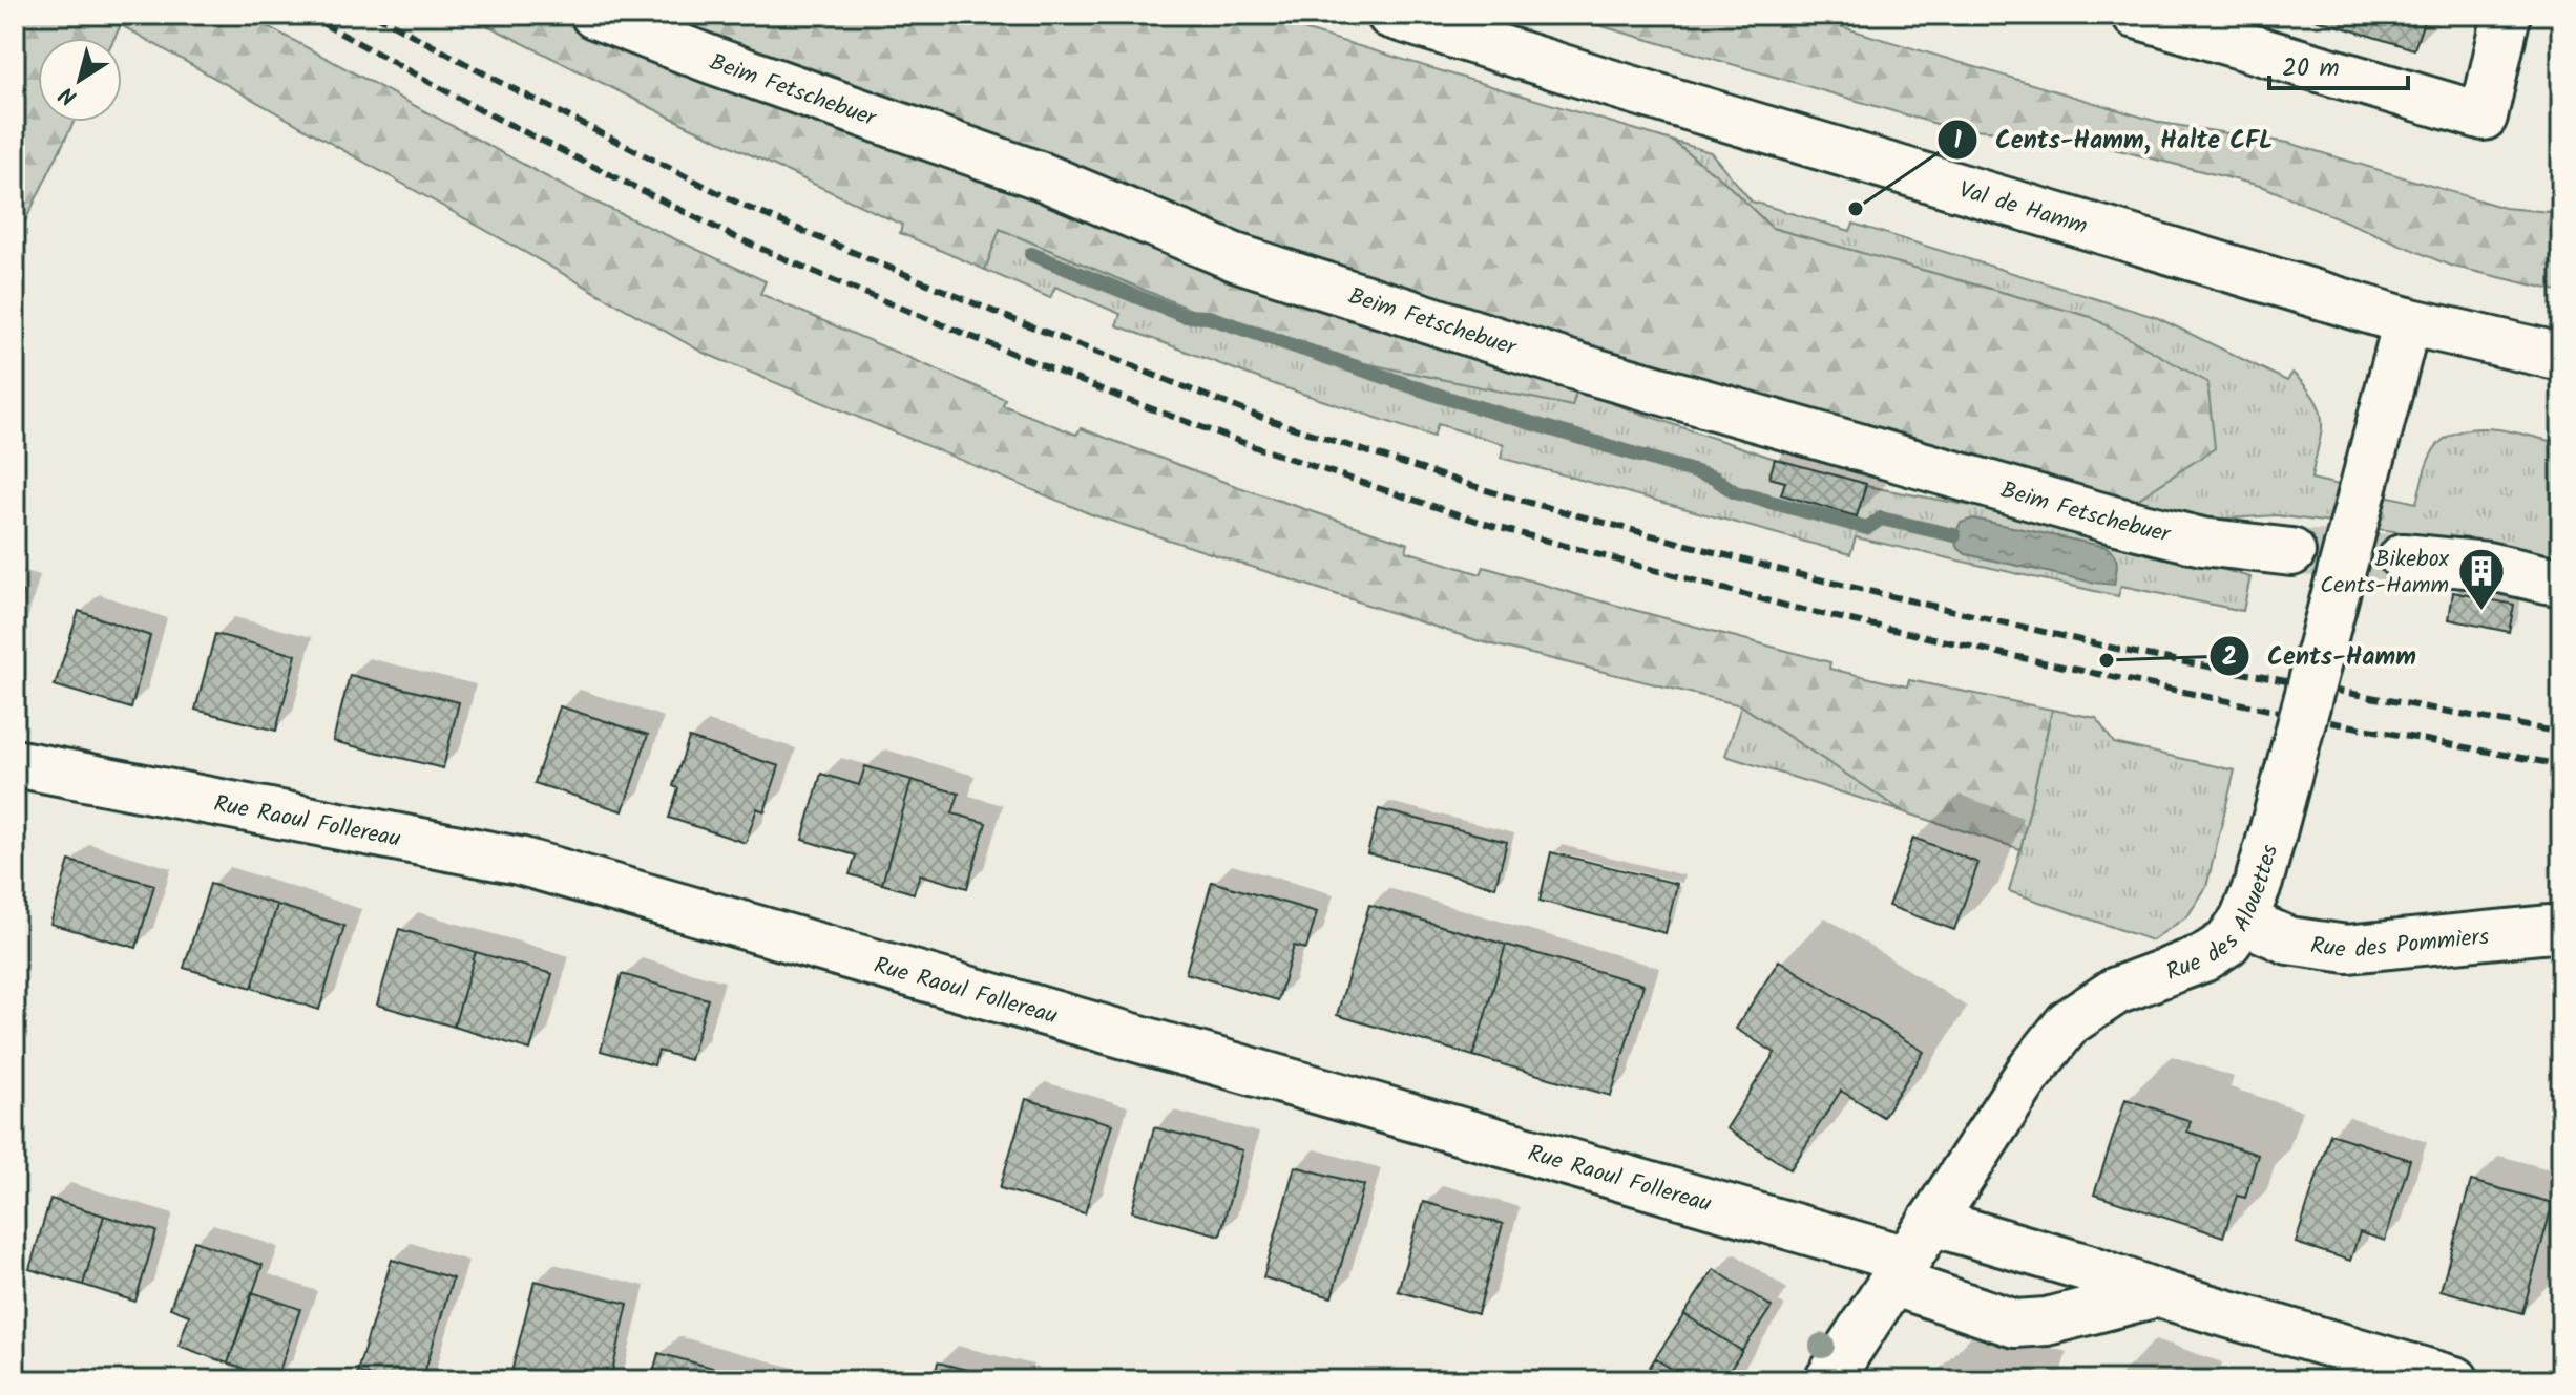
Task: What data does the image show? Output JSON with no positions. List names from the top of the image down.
{
  "streets": {
    "street": [
      "Beim Fetschebuer",
      "Val de Hamm",
      "Rue Raoul Follereau",
      "Rue des Alouettes",
      "Rue des Pommiers"
    ]
  },
  "crossings": [
    ["Val de Hamm", "Rue des Alouettes"],
    ["Rue Raoul Follereau", "Rue des Alouettes"],
    ["Rue des Alouettes", "Rue des Pommiers"]
  ],
  "places": {
    "other": ["Cents-Hamm, Halte CFL", "Cents-Hamm"],
    "building": ["Bikebox Cents-Hamm"]
  },
  "scale_bar": "20 m",
  "north": "bottom left"
}
